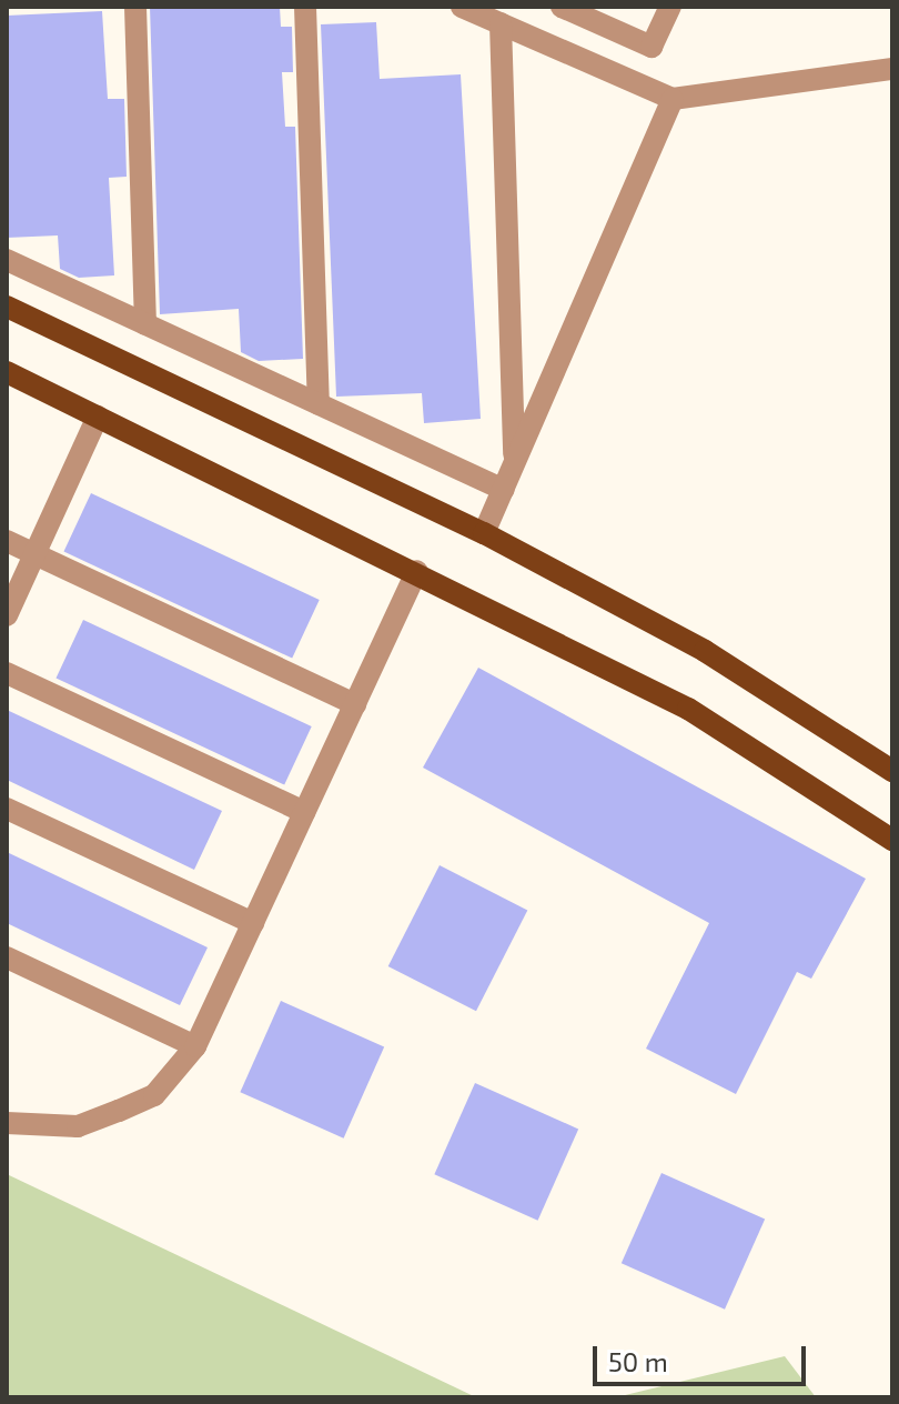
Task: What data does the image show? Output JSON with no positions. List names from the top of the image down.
{
  "scale_bar": "50 m"
}
